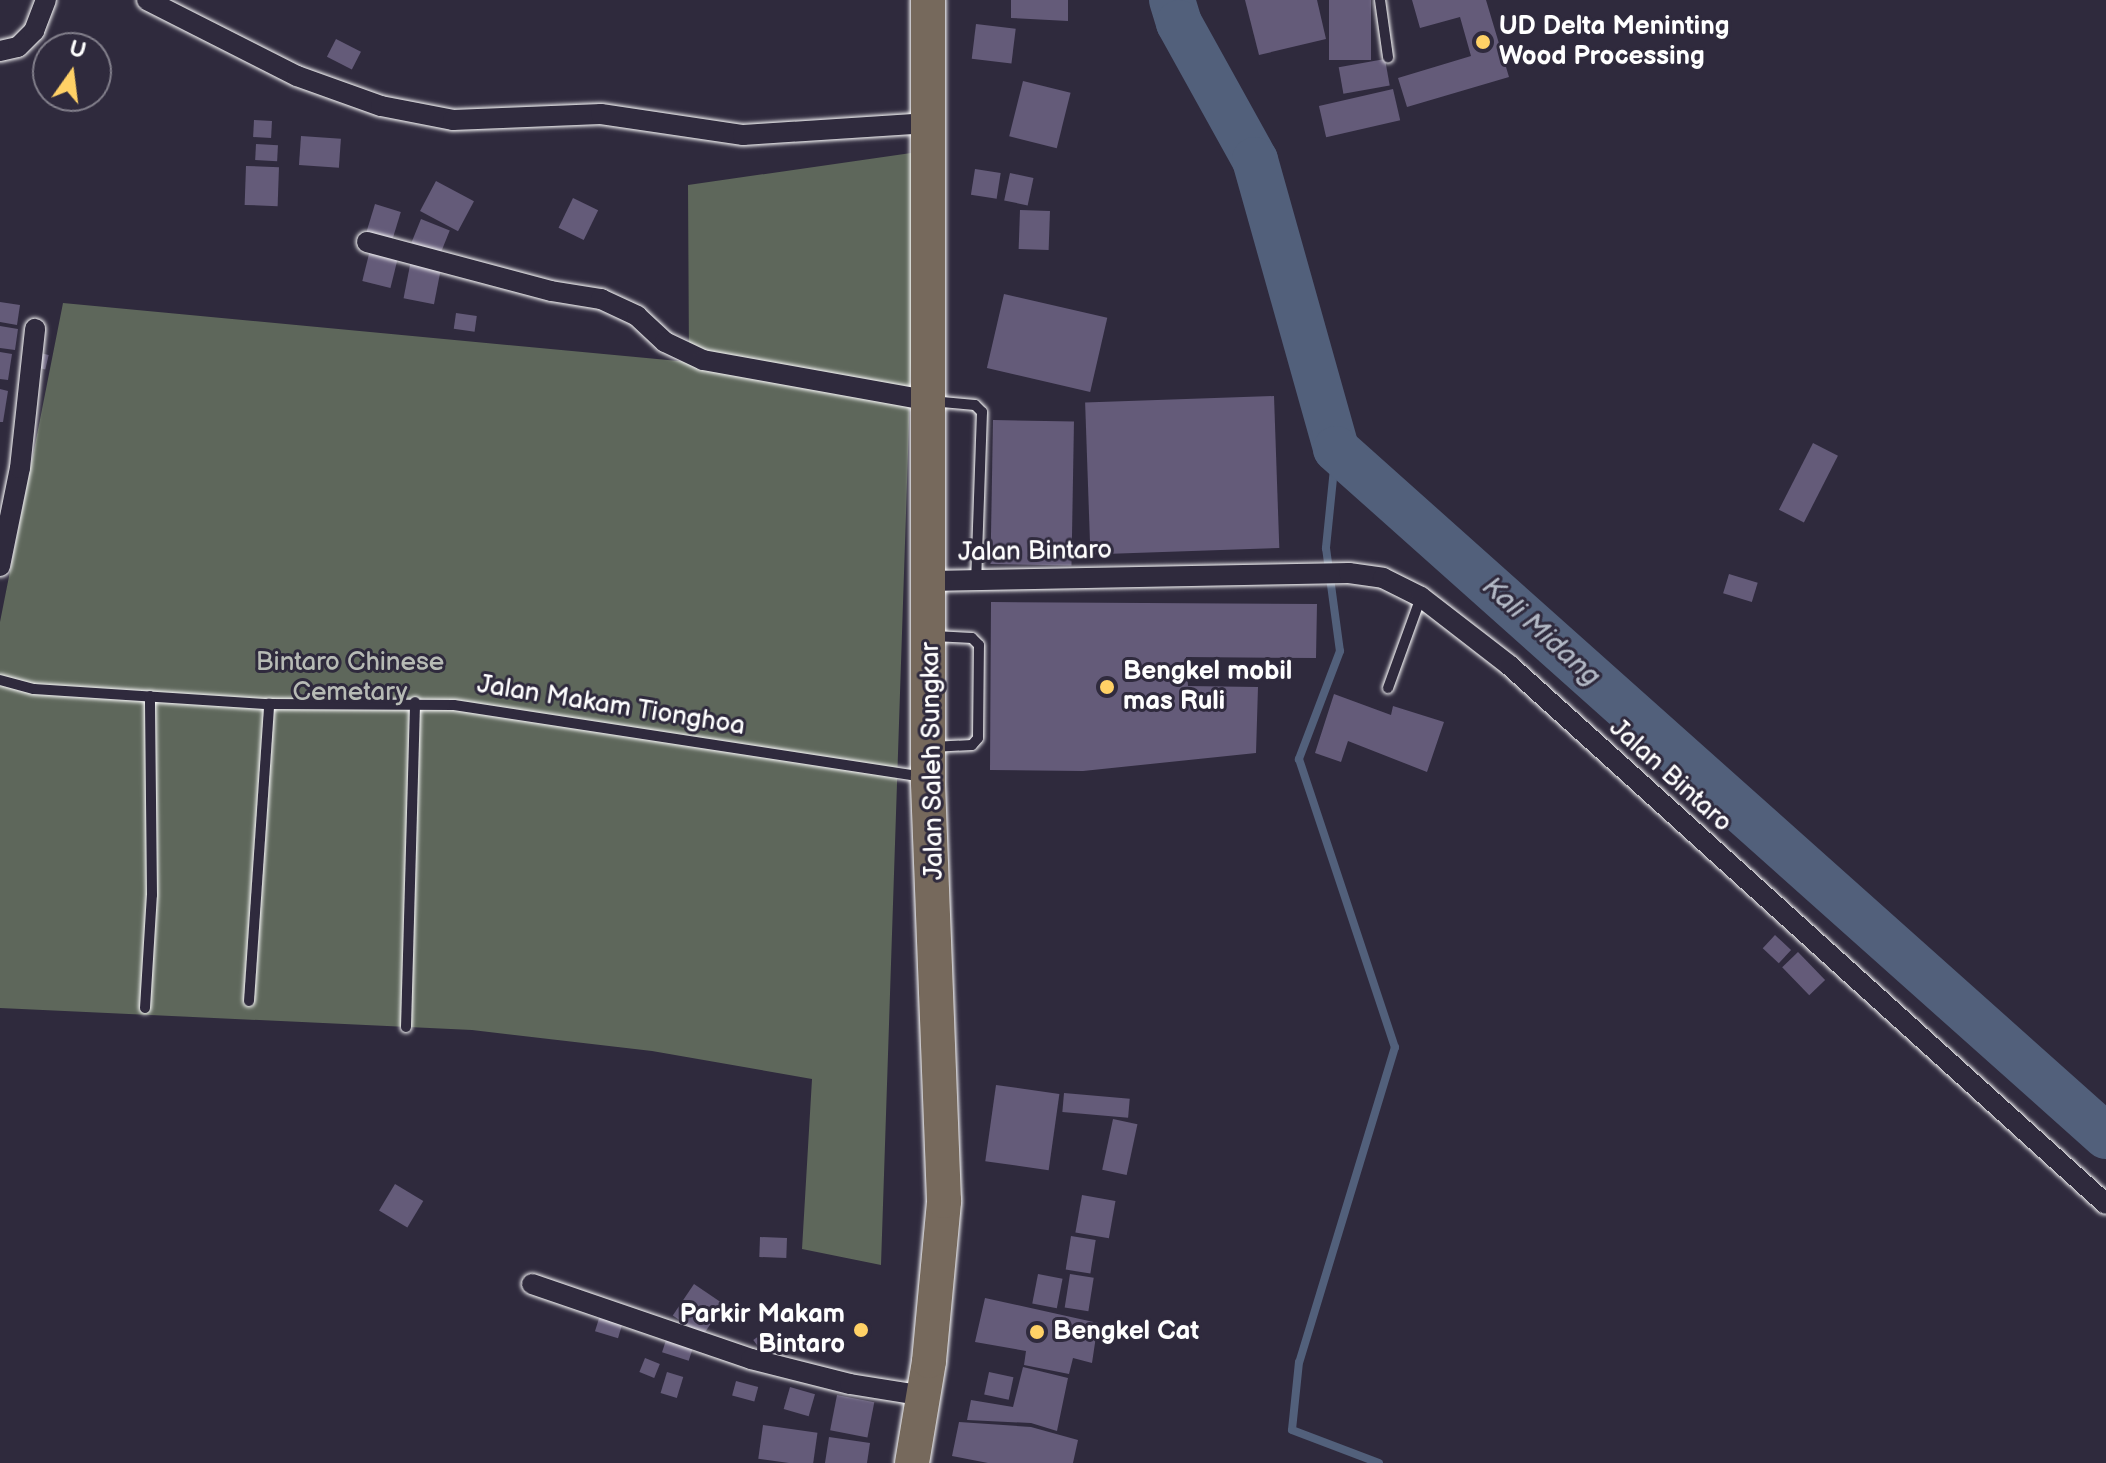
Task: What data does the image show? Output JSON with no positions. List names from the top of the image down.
{
  "streets": {
    "highway": ["Jalan Saleh Sungkar"],
    "street": ["Jalan Bintaro"],
    "lane": ["Jalan Makam Tionghoa"]
  },
  "crossings": [
    ["Jalan Bintaro", "Jalan Saleh Sungkar"],
    ["Jalan Makam Tionghoa", "Jalan Saleh Sungkar"]
  ],
  "water": ["Kali Midang"],
  "parks": ["Bintaro Chinese Cemetary"],
  "places": [
    "UD Delta Meninting Wood Processing",
    "Bengkel mobil mas Ruli",
    "Parkir Makam Bintaro",
    "Bengkel Cat"
  ],
  "north": "top"
}
